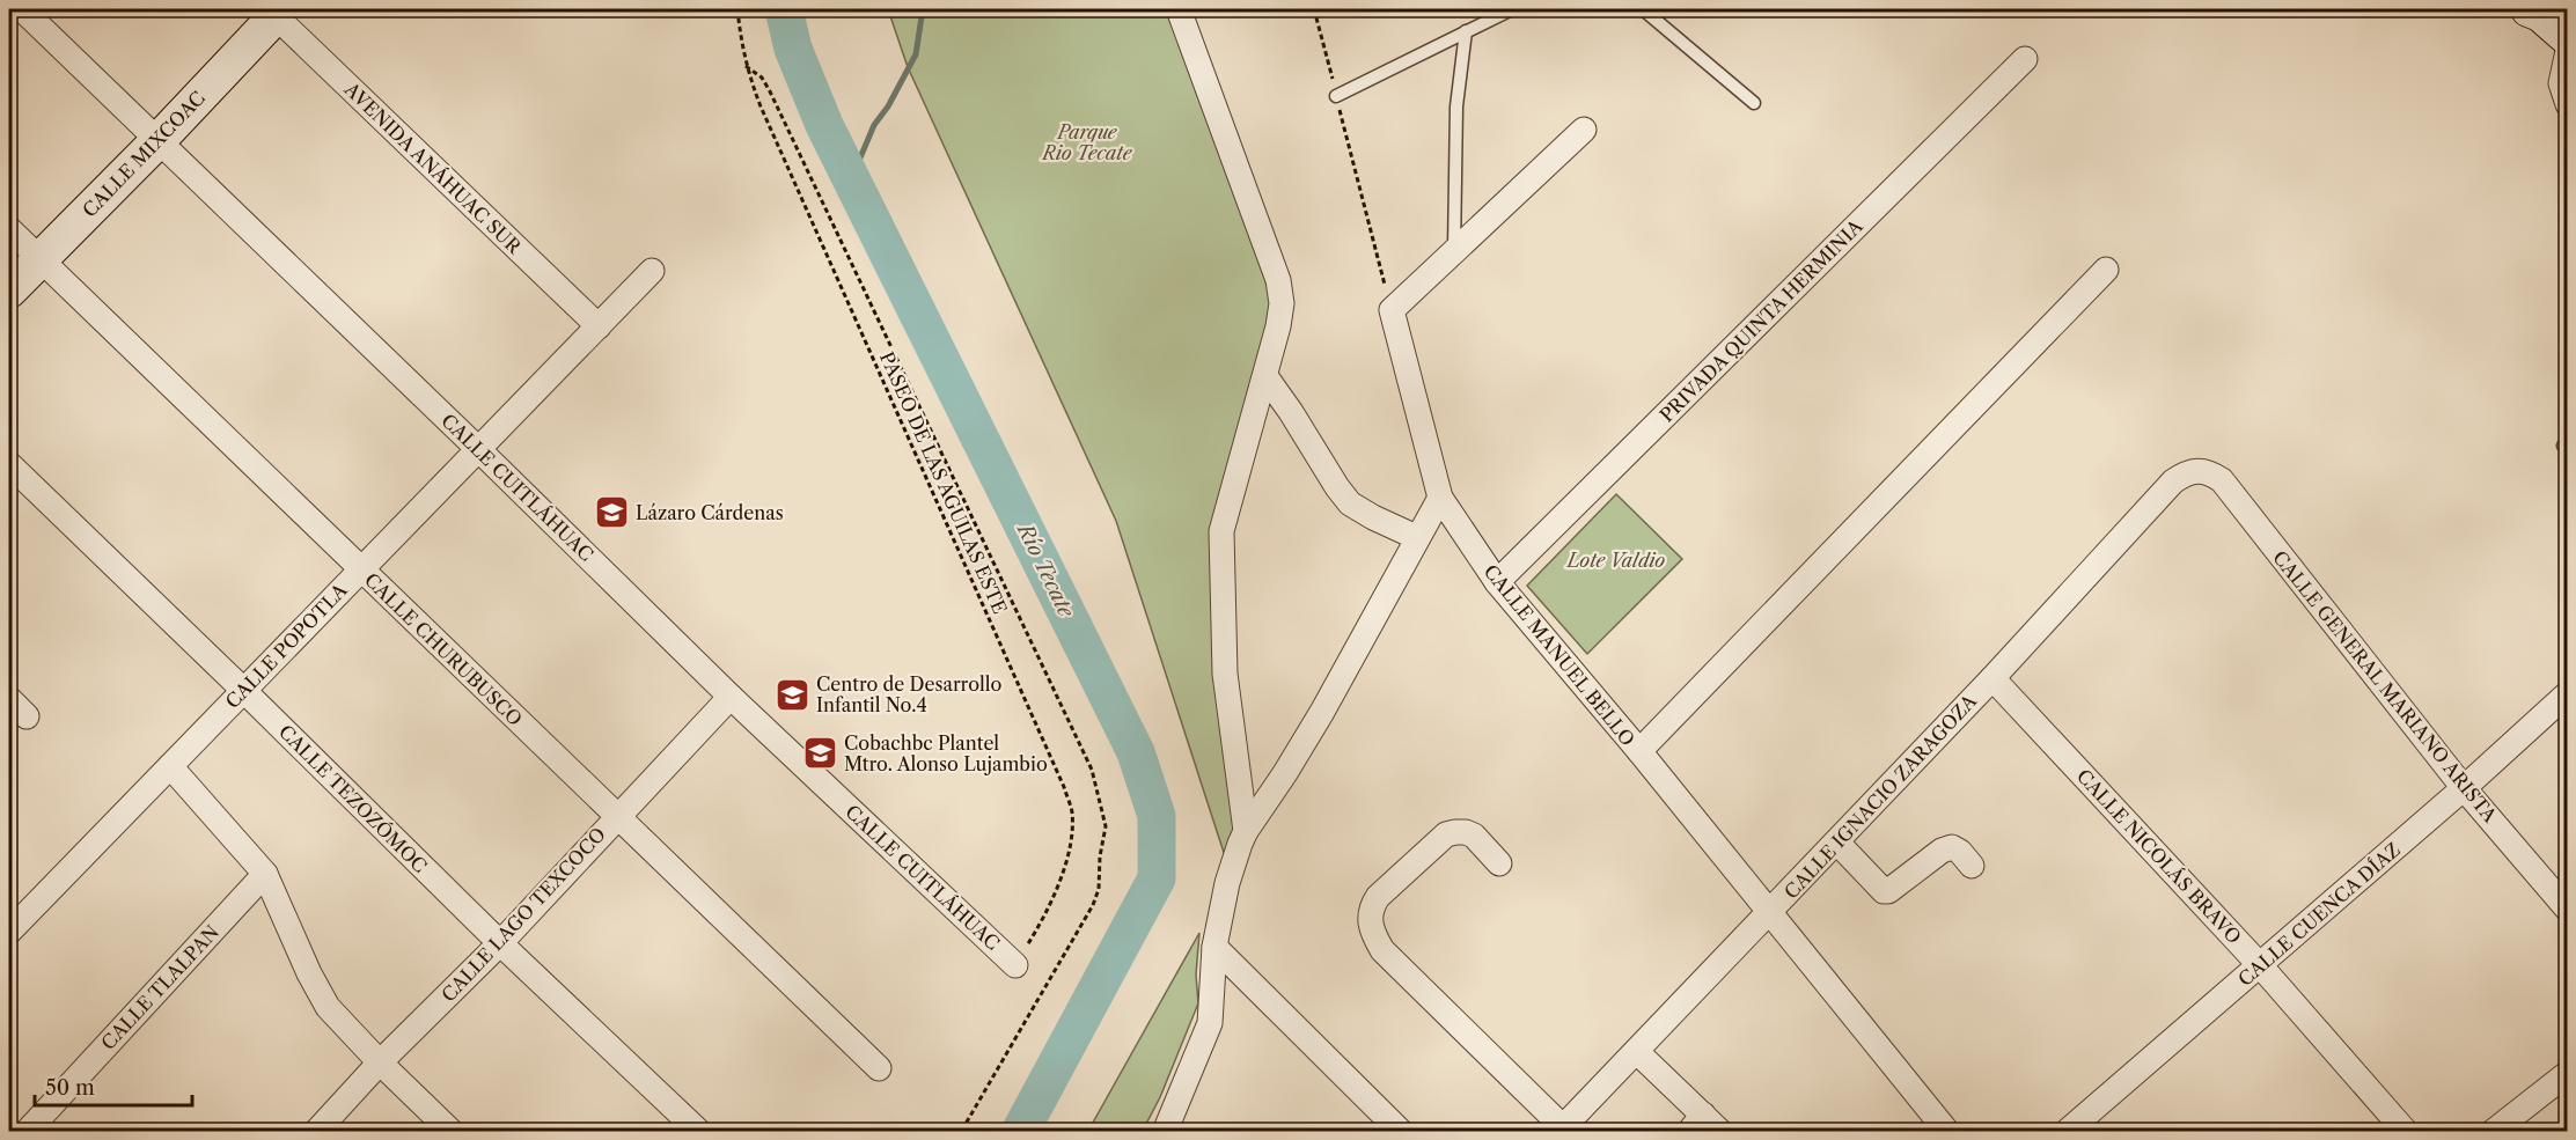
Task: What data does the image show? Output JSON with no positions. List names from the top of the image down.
{
  "streets": {
    "main road": ["CALLE MIXCOAC"],
    "street": [
      "AVENIDA ANÁHUAC SUR",
      "PRIVADA QUINTA HERMINIA",
      "CALLE CUITLÁHUAC",
      "CALLE POPOTLA",
      "CALLE CHURUBUSCO",
      "CALLE MANUEL BELLO",
      "CALLE GENERAL MARIANO ARISTA",
      "CALLE IGNACIO ZARAGOZA",
      "CALLE TEZOZÓMOC",
      "CALLE NICOLÁS BRAVO",
      "CALLE LAGO TEXCOCO",
      "CALLE CUENCA DÍAZ",
      "CALLE TLALPAN"
    ],
    "path": ["PASEO DE LAS AGUILAS ESTE"]
  },
  "crossings": [
    ["CALLE MIXCOAC", "AVENIDA ANÁHUAC SUR"],
    ["CALLE MIXCOAC", "CALLE CUITLÁHUAC"],
    ["CALLE MIXCOAC", "CALLE CHURUBUSCO"],
    ["AVENIDA ANÁHUAC SUR", "CALLE POPOTLA"],
    ["PRIVADA QUINTA HERMINIA", "CALLE MANUEL BELLO"],
    ["PASEO DE LAS AGUILAS ESTE", "CALLE CUITLÁHUAC"],
    ["CALLE CUITLÁHUAC", "CALLE POPOTLA"],
    ["CALLE CUITLÁHUAC", "CALLE LAGO TEXCOCO"],
    ["CALLE POPOTLA", "CALLE CHURUBUSCO"],
    ["CALLE POPOTLA", "CALLE TEZOZÓMOC"],
    ["CALLE CHURUBUSCO", "CALLE LAGO TEXCOCO"],
    ["CALLE MANUEL BELLO", "CALLE IGNACIO ZARAGOZA"],
    ["CALLE GENERAL MARIANO ARISTA", "CALLE IGNACIO ZARAGOZA"],
    ["CALLE GENERAL MARIANO ARISTA", "CALLE CUENCA DÍAZ"],
    ["CALLE IGNACIO ZARAGOZA", "CALLE NICOLÁS BRAVO"],
    ["CALLE TEZOZÓMOC", "CALLE LAGO TEXCOCO"],
    ["CALLE NICOLÁS BRAVO", "CALLE CUENCA DÍAZ"]
  ],
  "water": ["Río Tecate"],
  "parks": ["Parque Rio Tecate", "Lote Valdio"],
  "places": {
    "school or university": ["Lázaro Cárdenas", "Centro de Desarrollo Infantil No.4", "Cobachbc Plantel Mtro. Alonso Lujambio"]
  },
  "scale_bar": "50 m"
}
